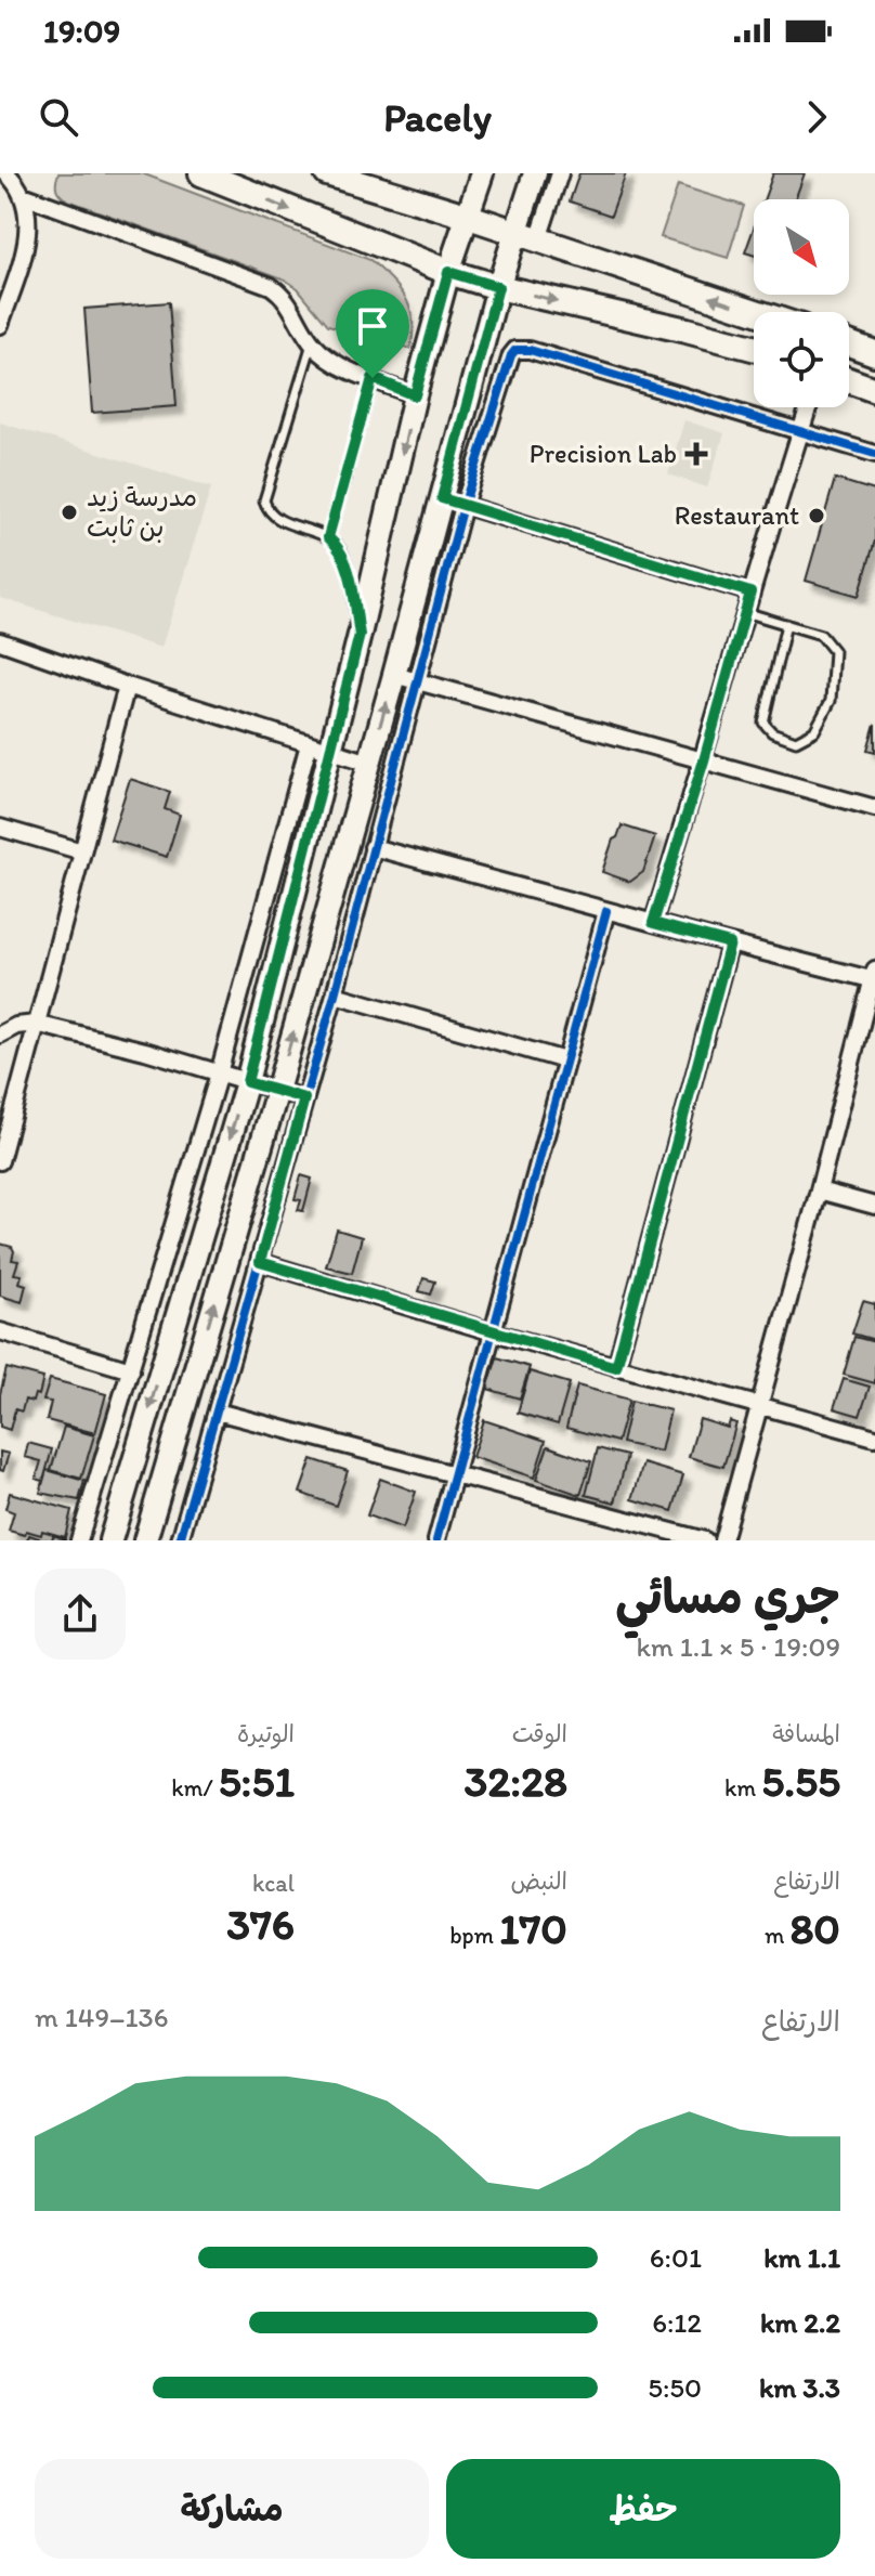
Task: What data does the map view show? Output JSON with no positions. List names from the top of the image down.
{
  "places": {
    "health": ["Precision Lab"],
    "other": ["مدرسة زيد بن ثابت", "Restaurant"]
  },
  "north": "bottom right",
  "page": {
    "status": "19:09",
    "header": "Pacely",
    "heading": ["جري مسائي", "19:09 · 5 × 1.1 km"],
    "stats": [
      ["المسافة", "5.55 km"],
      ["الوقت", "32:28"],
      ["الوتيرة", "5:51 /km"],
      ["الارتفاع", "80 m"],
      ["النبض", "170 bpm"],
      ["kcal", "376"]
    ],
    "chart": ["الارتفاع", "136–149 m"],
    "list": [
      {
        "name": "1.1 km",
        "note": "6:01"
      },
      {
        "name": "2.2 km",
        "note": "6:12"
      },
      {
        "name": "3.3 km",
        "note": "5:50"
      }
    ],
    "buttons": ["حفظ", "مشاركة"]
  }
}
